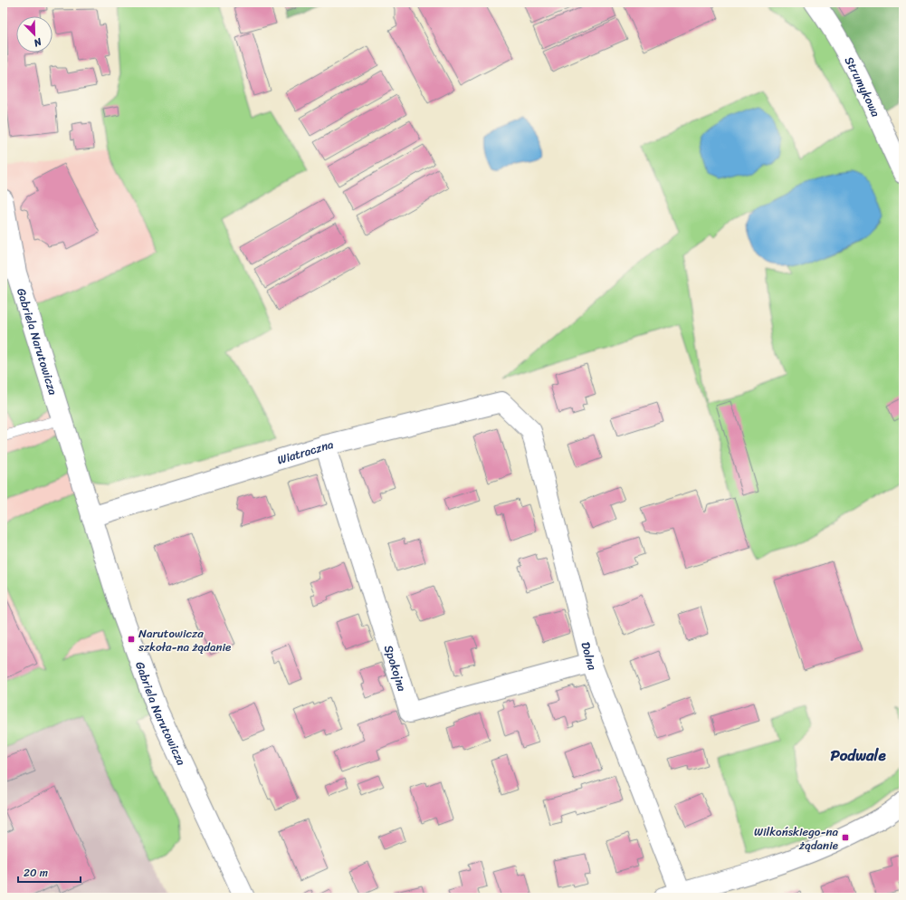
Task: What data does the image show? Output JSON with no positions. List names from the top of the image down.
{
  "streets": {
    "street": [
      "Strumykowa",
      "Gabriela Narutowicza",
      "Wiatraczna",
      "Dolna",
      "Spokojna"
    ]
  },
  "crossings": [
    ["Gabriela Narutowicza", "Wiatraczna"],
    ["Wiatraczna", "Dolna"],
    ["Wiatraczna", "Spokojna"],
    ["Dolna", "Spokojna"]
  ],
  "districts": ["Podwale"],
  "places": {
    "transit": ["Narutowicza szkoła-na żądanie", "Wilkońskiego-na żądanie"]
  },
  "scale_bar": "20 m",
  "north": "bottom right"
}
